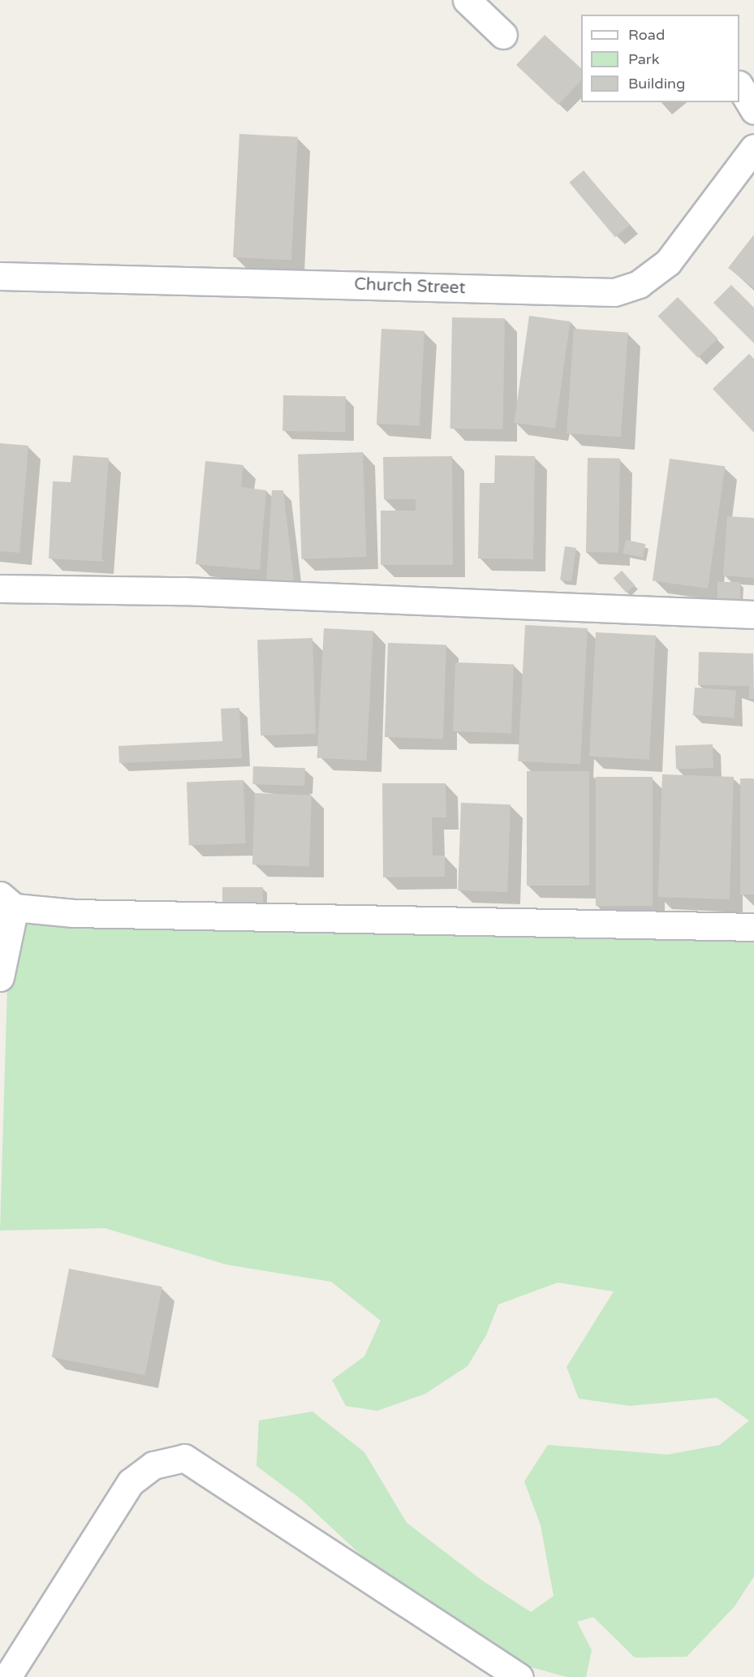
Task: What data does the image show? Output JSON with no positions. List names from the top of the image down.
{
  "streets": {
    "street": ["Church Street"]
  },
  "legend": ["Road", "Park", "Building"]
}
